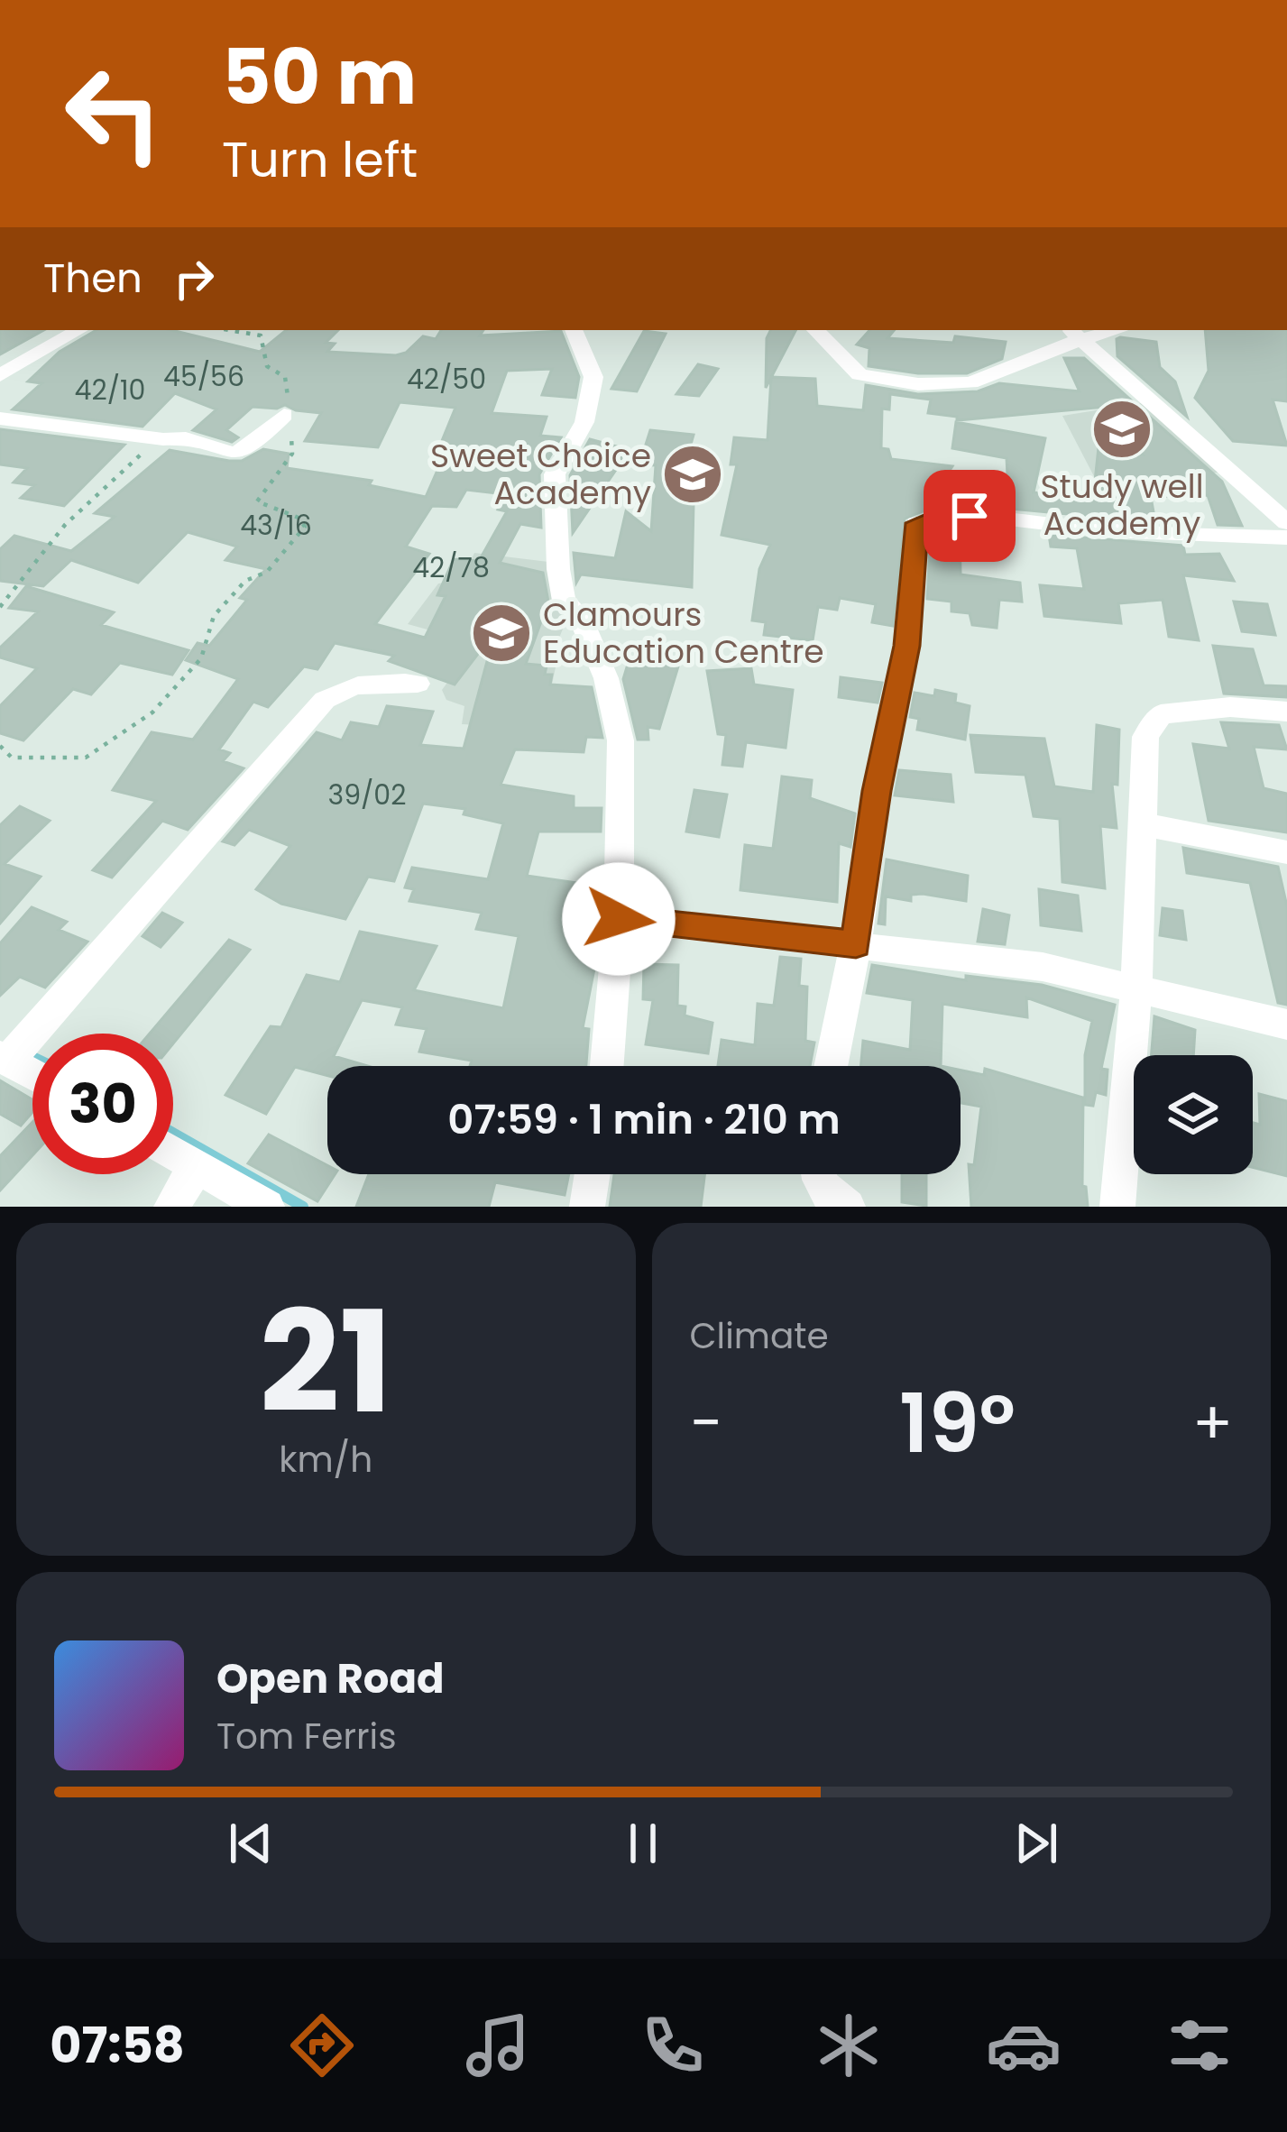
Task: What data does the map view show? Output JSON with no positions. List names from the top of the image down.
{
  "places": {
    "school or university": ["Study well Academy", "Sweet Choice Academy", "Clamours Education Centre"]
  },
  "house_numbers": [
    "45/56",
    "42/50",
    "42/10",
    "43/16",
    "42/78",
    "39/02"
  ],
  "page": {
    "turn": ["50 m", "Turn left"],
    "then": "Then",
    "limit": "30",
    "trip": "07:59 · 1 min · 210 m",
    "tile": [
      ["21", "km/h"],
      "Climate"
    ],
    "heat": ["−", "19°", "+"],
    "song": ["Open Road", "Tom Ferris"],
    "tabs": "07:58"
  }
}
